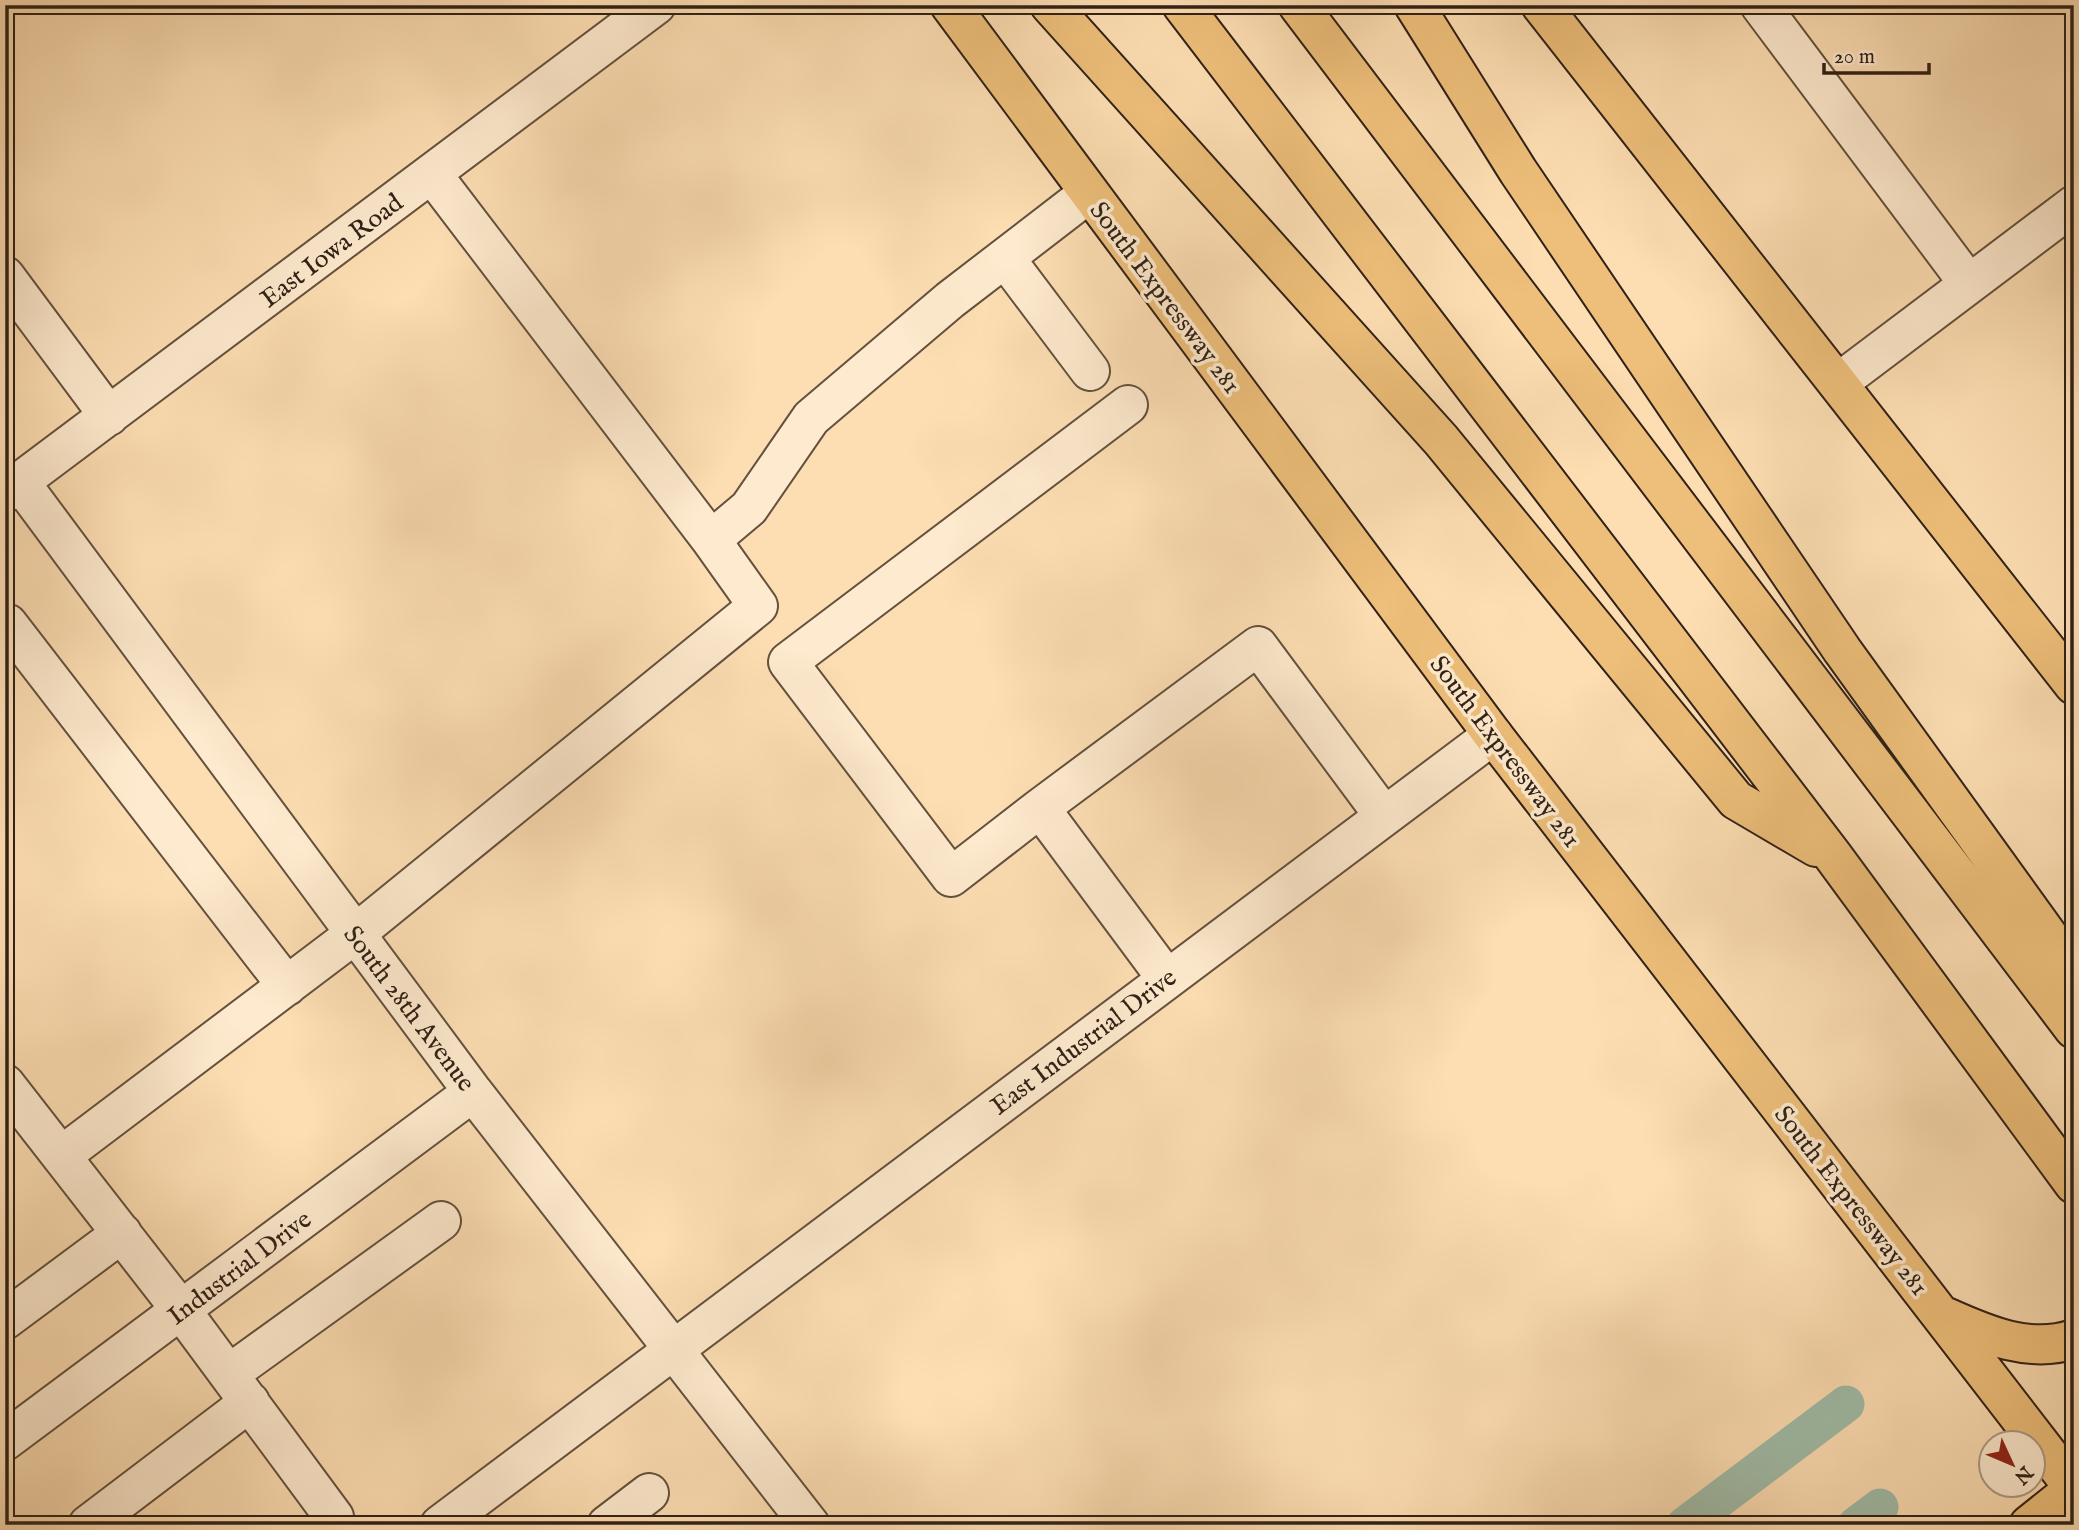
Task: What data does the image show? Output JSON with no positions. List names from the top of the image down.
{
  "streets": {
    "main road": ["South Expressway 281"],
    "street": [
      "East Iowa Road",
      "South 28th Avenue",
      "East Industrial Drive",
      "Industrial Drive"
    ]
  },
  "crossings": [
    ["East Iowa Road", "South 28th Avenue"],
    ["South Expressway 281", "East Industrial Drive"],
    ["South 28th Avenue", "East Industrial Drive"],
    ["South 28th Avenue", "Industrial Drive"]
  ],
  "scale_bar": "20 m",
  "north": "bottom right"
}
